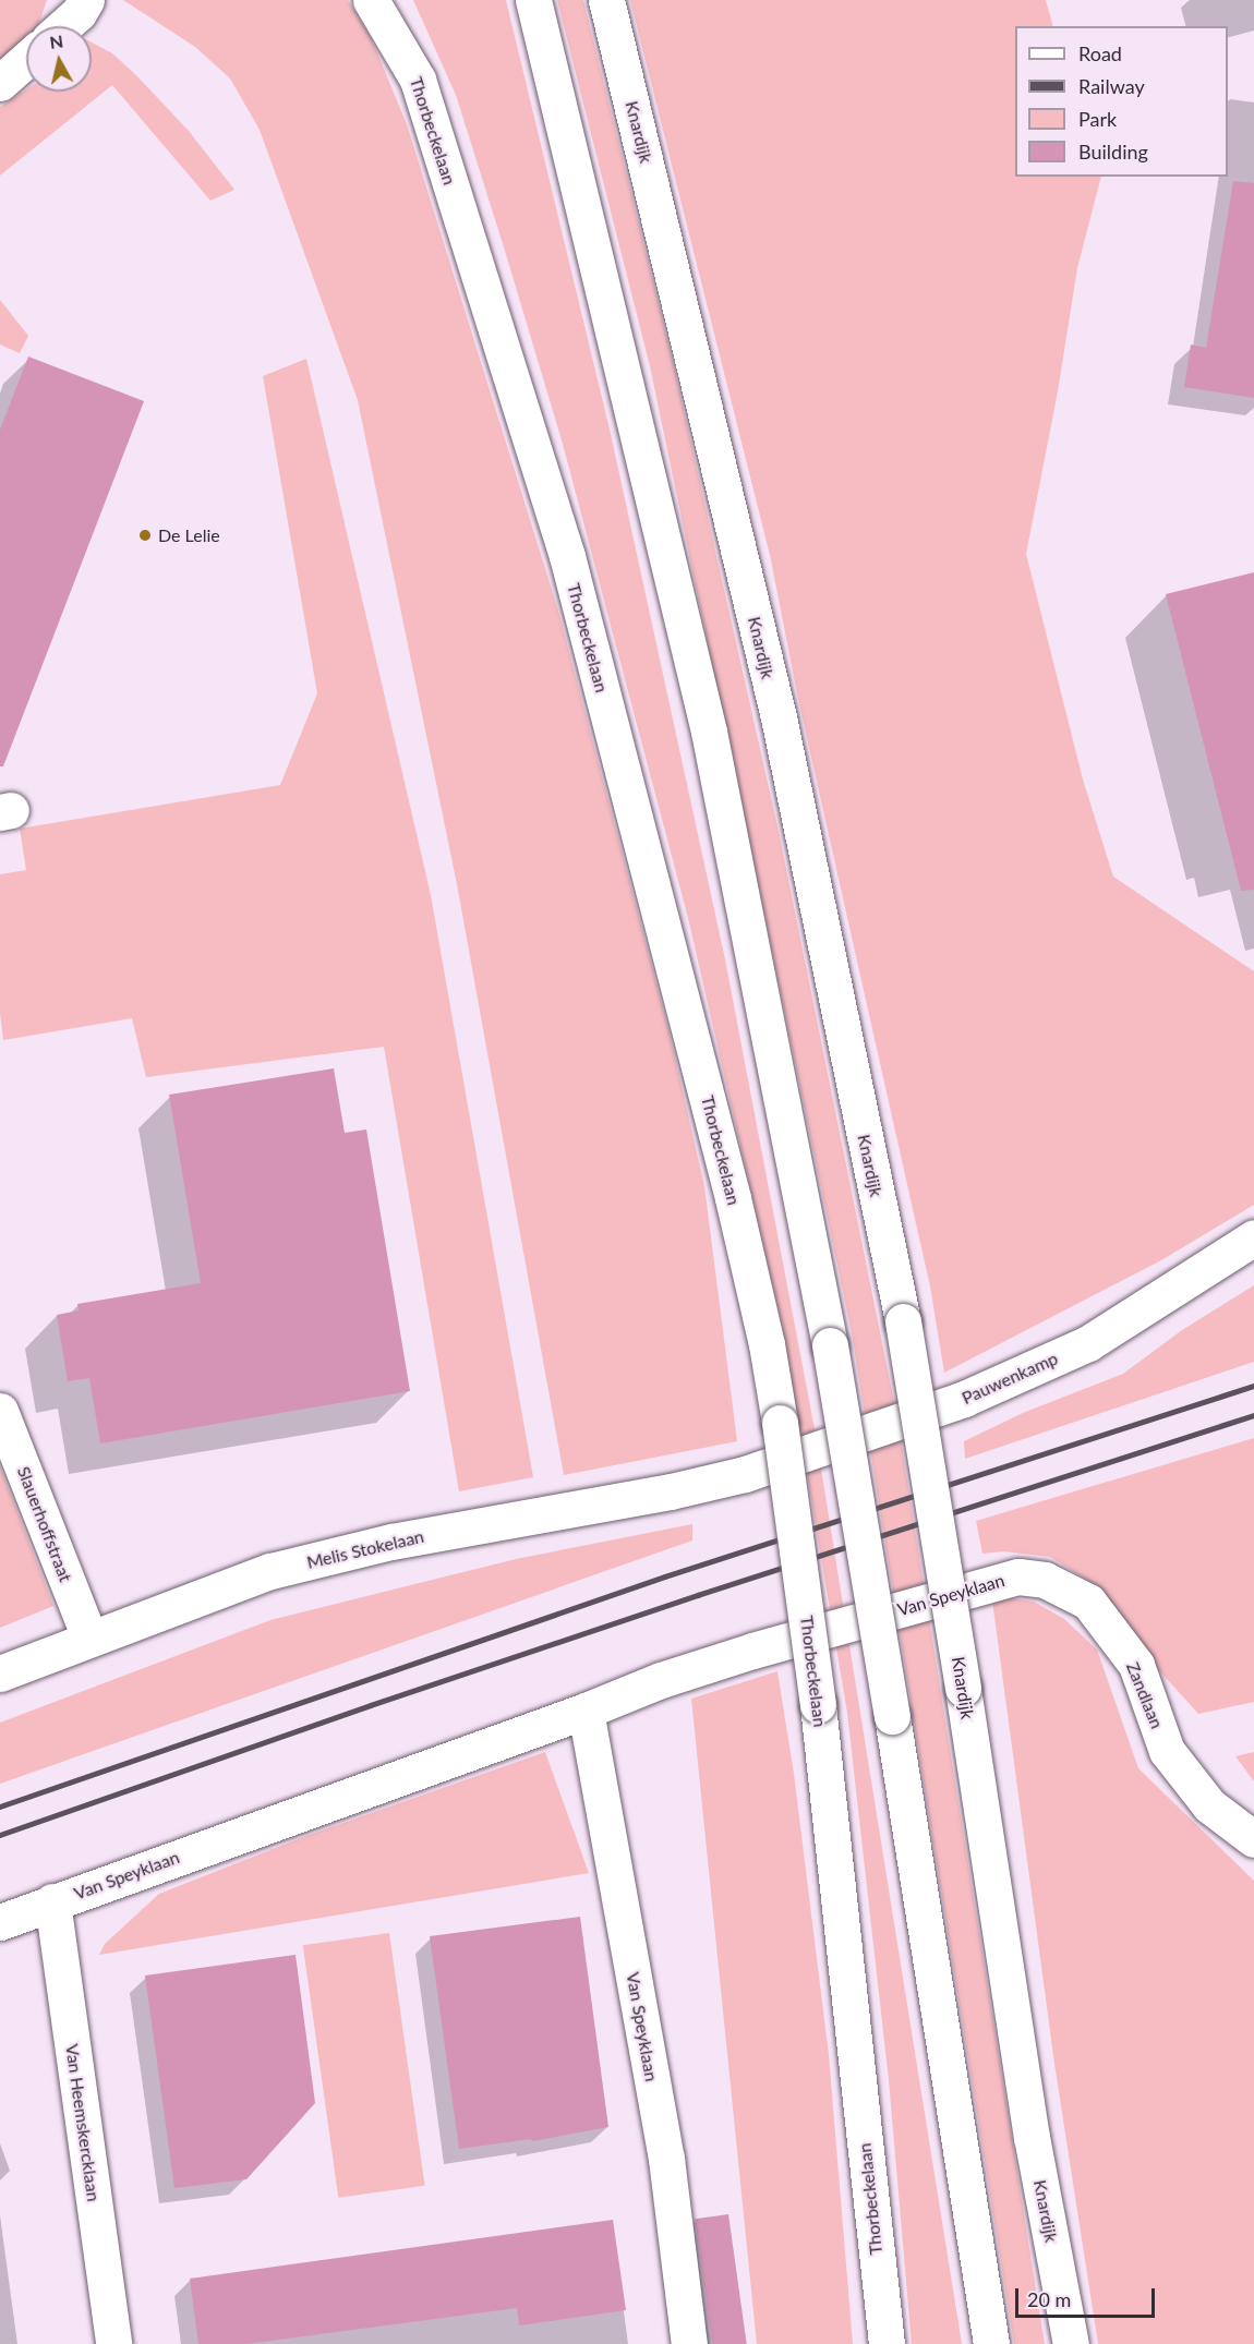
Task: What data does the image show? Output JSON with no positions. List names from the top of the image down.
{
  "streets": {
    "street": [
      "Thorbeckelaan",
      "Knardijk",
      "Pauwenkamp",
      "Slauerhoffstraat",
      "Melis Stokelaan",
      "Van Speyklaan",
      "Zandlaan",
      "Van Heemskercklaan"
    ]
  },
  "crossings": [
    ["Pauwenkamp", "Melis Stokelaan"],
    ["Slauerhoffstraat", "Melis Stokelaan"],
    ["Van Speyklaan", "Zandlaan"],
    ["Van Speyklaan", "Van Heemskercklaan"]
  ],
  "places": ["De Lelie"],
  "legend": [
    "Road",
    "Railway",
    "Park",
    "Building"
  ],
  "scale_bar": "20 m",
  "north": "top"
}
